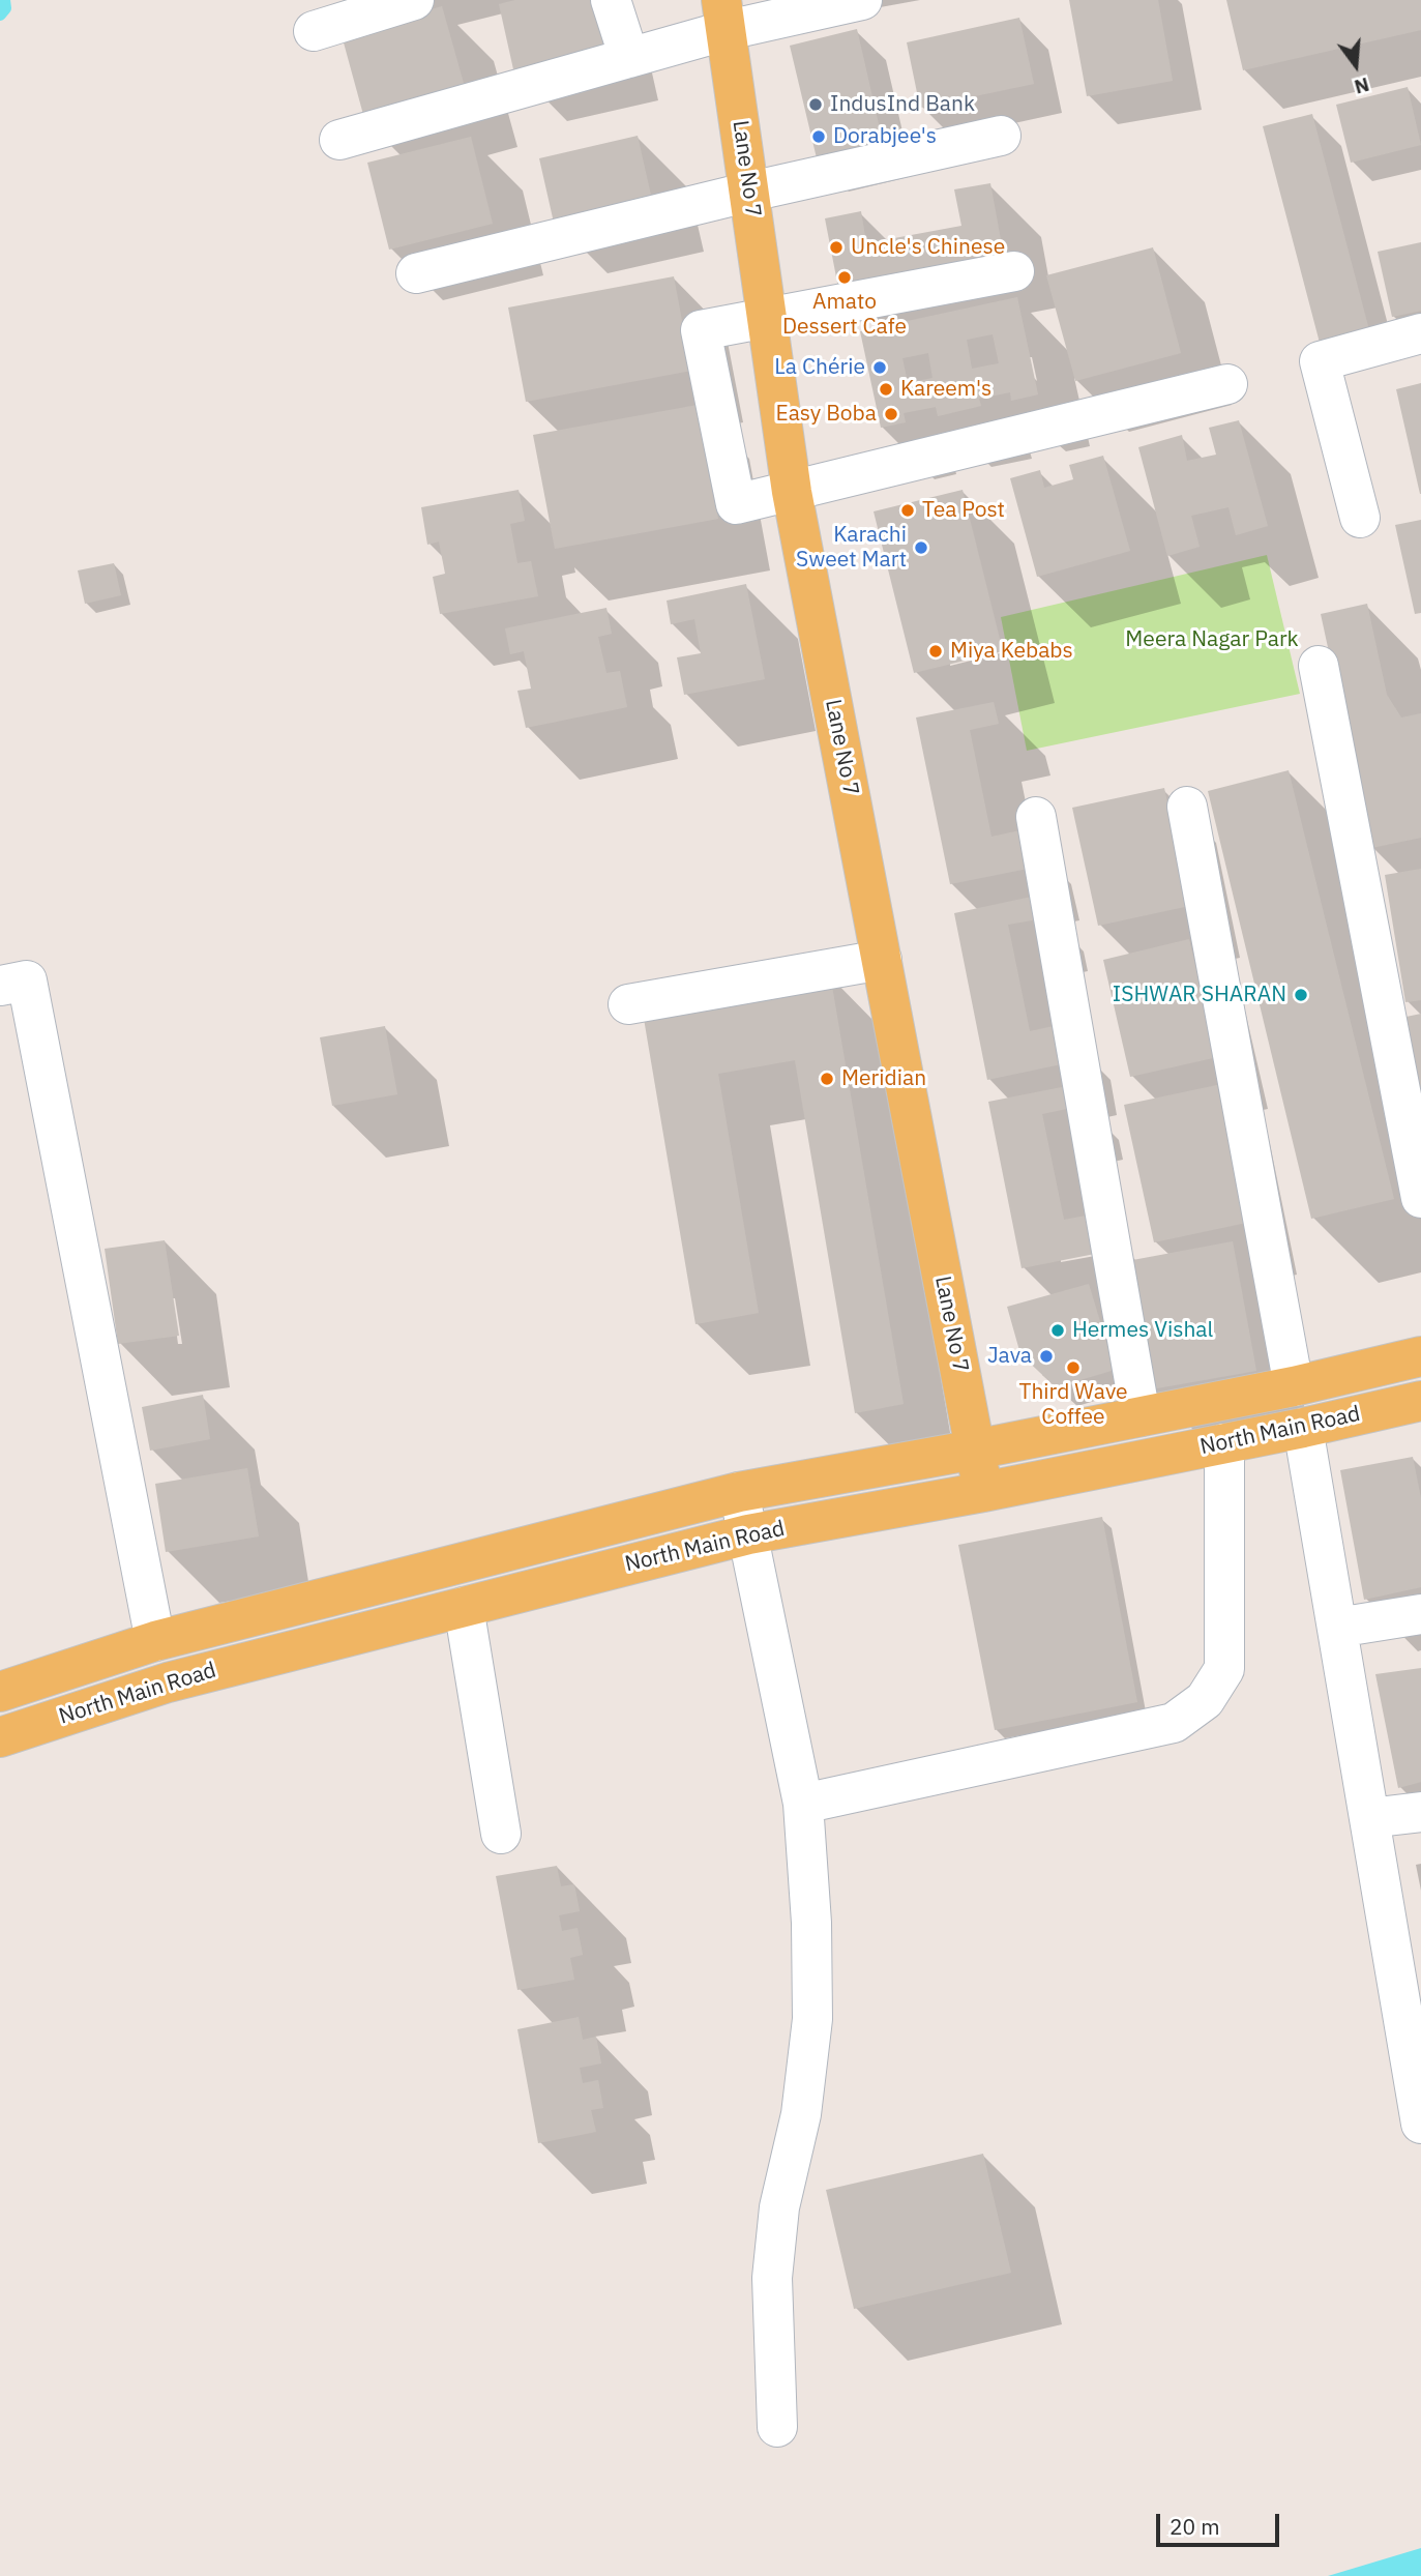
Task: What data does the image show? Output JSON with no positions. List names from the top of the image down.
{
  "streets": {
    "main road": ["Lane No 7", "North Main Road"]
  },
  "crossings": [
    ["Lane No 7", "North Main Road"]
  ],
  "parks": ["Meera Nagar Park"],
  "places": [
    "IndusInd Bank",
    "Dorabjee's",
    "Uncle's Chinese",
    "Amato Dessert Cafe",
    "La Chérie",
    "Kareem's",
    "Easy Boba",
    "Tea Post",
    "Karachi Sweet Mart",
    "Miya Kebabs",
    "ISHWAR SHARAN",
    "Meridian",
    "Hermes Vishal",
    "Java",
    "Third Wave Coffee"
  ],
  "scale_bar": "20 m",
  "north": "bottom"
}
